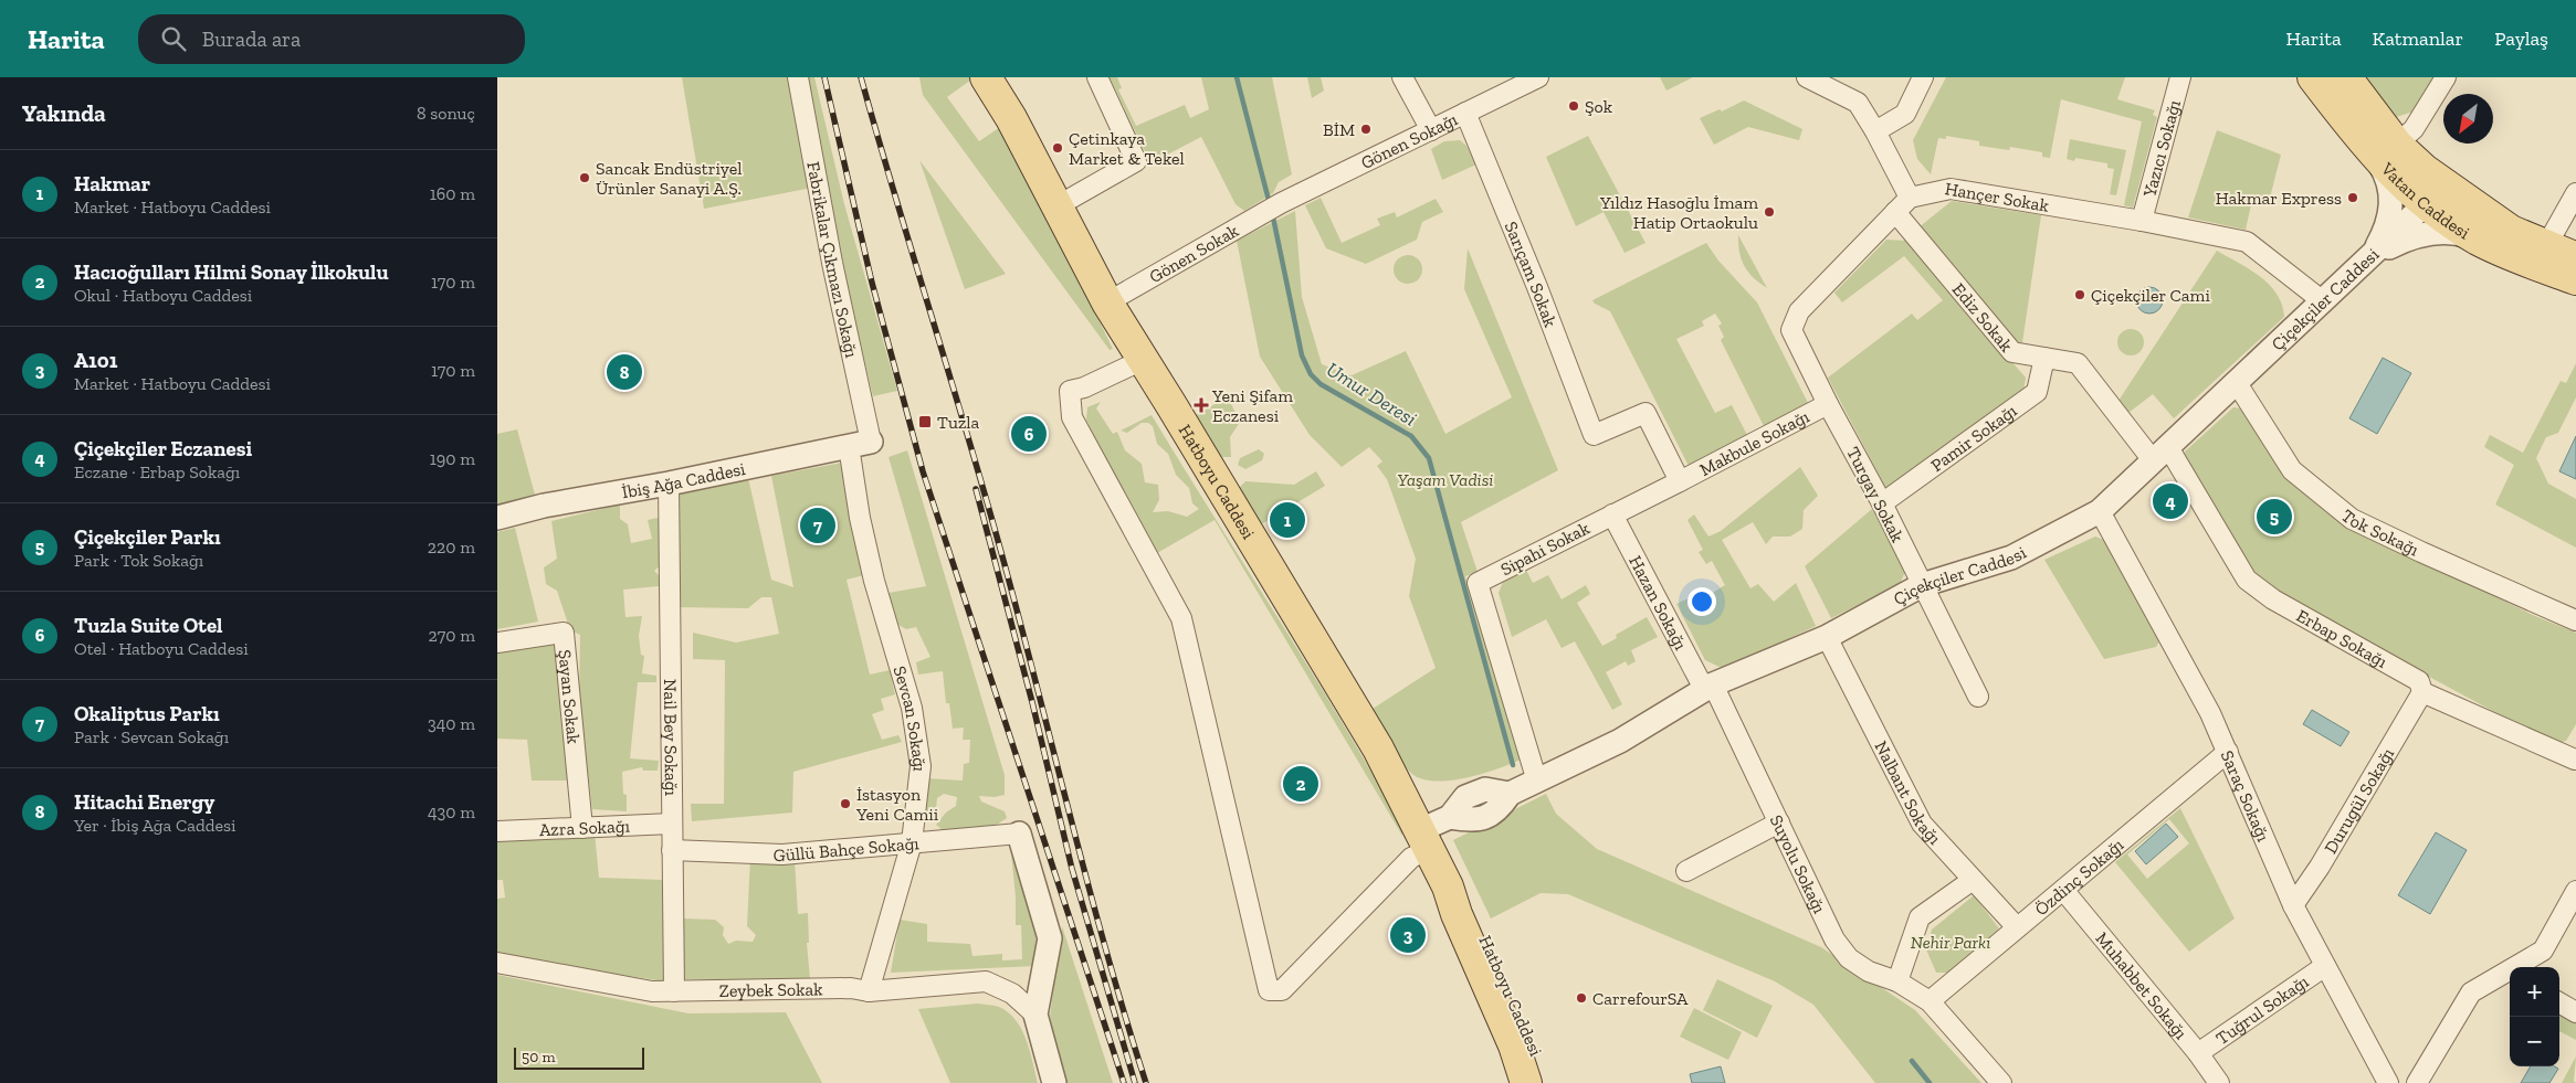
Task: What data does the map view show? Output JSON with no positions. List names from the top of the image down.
{
  "streets": {
    "main road": ["Vatan Caddesi", "Hatboyu Caddesi"],
    "street": [
      "Gönen Sokağı",
      "Yazıcı Sokağı",
      "Hançer Sokak",
      "Gönen Sokak",
      "Fabrikalar Çıkmazı Sokağı",
      "Sarıçam Sokak",
      "Çiçekçiler Caddesi",
      "Ediz Sokak",
      "Pamir Sokağı",
      "Makbule Sokağı",
      "İbiş Ağa Caddesi",
      "Turgay Sokak",
      "Tok Sokağı",
      "Sipahi Sokak",
      "Hazan Sokağı",
      "Erbap Sokağı",
      "Şayan Sokak",
      "Sevcan Sokağı",
      "Nail Bey Sokağı",
      "Nalbant Sokağı",
      "Saraç Sokağı",
      "Durugül Sokağı",
      "Azra Sokağı",
      "Güllü Bahçe Sokağı",
      "Suyolu Sokağı",
      "Özdinç Sokağı",
      "Muhabbet Sokağı",
      "Zeybek Sokak",
      "Tuğrul Sokağı"
    ]
  },
  "crossings": [
    ["Gönen Sokağı", "Gönen Sokak"],
    ["Gönen Sokağı", "Sarıçam Sokak"],
    ["Yazıcı Sokağı", "Hançer Sokak"],
    ["Hançer Sokak", "Çiçekçiler Caddesi"],
    ["Vatan Caddesi", "Çiçekçiler Caddesi"],
    ["Gönen Sokak", "Hatboyu Caddesi"],
    ["Fabrikalar Çıkmazı Sokağı", "İbiş Ağa Caddesi"],
    ["Fabrikalar Çıkmazı Sokağı", "Sevcan Sokağı"],
    ["Sarıçam Sokak", "Makbule Sokağı"],
    ["Sarıçam Sokak", "Sipahi Sokak"],
    ["Çiçekçiler Caddesi", "Ediz Sokak"],
    ["Çiçekçiler Caddesi", "Hatboyu Caddesi"],
    ["Çiçekçiler Caddesi", "Turgay Sokak"],
    ["Çiçekçiler Caddesi", "Tok Sokağı"],
    ["Çiçekçiler Caddesi", "Sipahi Sokak"],
    ["Çiçekçiler Caddesi", "Hazan Sokağı"],
    ["Çiçekçiler Caddesi", "Erbap Sokağı"],
    ["Çiçekçiler Caddesi", "Nalbant Sokağı"],
    ["Çiçekçiler Caddesi", "Saraç Sokağı"],
    ["Çiçekçiler Caddesi", "Suyolu Sokağı"],
    ["Ediz Sokak", "Pamir Sokağı"],
    ["Ediz Sokak", "Erbap Sokağı"],
    ["Pamir Sokağı", "Turgay Sokak"],
    ["Makbule Sokağı", "Turgay Sokak"],
    ["Makbule Sokağı", "Sipahi Sokak"],
    ["İbiş Ağa Caddesi", "Sevcan Sokağı"],
    ["İbiş Ağa Caddesi", "Nail Bey Sokağı"],
    ["Sipahi Sokak", "Hazan Sokağı"],
    ["Hazan Sokağı", "Suyolu Sokağı"],
    ["Erbap Sokağı", "Durugül Sokağı"],
    ["Şayan Sokak", "Azra Sokağı"],
    ["Sevcan Sokağı", "Güllü Bahçe Sokağı"],
    ["Sevcan Sokağı", "Zeybek Sokak"],
    ["Nail Bey Sokağı", "Azra Sokağı"],
    ["Nail Bey Sokağı", "Güllü Bahçe Sokağı"],
    ["Nail Bey Sokağı", "Zeybek Sokak"],
    ["Nalbant Sokağı", "Özdinç Sokağı"],
    ["Saraç Sokağı", "Durugül Sokağı"],
    ["Saraç Sokağı", "Özdinç Sokağı"],
    ["Saraç Sokağı", "Tuğrul Sokağı"],
    ["Suyolu Sokağı", "Özdinç Sokağı"],
    ["Özdinç Sokağı", "Muhabbet Sokağı"],
    ["Muhabbet Sokağı", "Tuğrul Sokağı"]
  ],
  "water": ["Umur Deresi"],
  "parks": ["Yaşam Vadisi", "Nehir Parkı"],
  "places": {
    "other": [
      "Şok",
      "BİM",
      "Çetinkaya Market & Tekel",
      "Sancak Endüstriyel Ürünler Sanayi A.Ş.",
      "Hakmar Express",
      "Yıldız Hasoğlu İmam Hatip Ortaokulu",
      "Çiçekçiler Cami",
      "İstasyon Yeni Camii",
      "CarrefourSA"
    ],
    "health": ["Yeni Şifam Eczanesi"],
    "transit": ["Tuzla"]
  },
  "scale_bar": "50 m",
  "north": "bottom left",
  "page": {
    "header": "Harita",
    "search": "Burada ara",
    "nav": ["Harita", "Katmanlar", "Paylaş"],
    "heading": ["Yakında", "8 sonuç"],
    "list": [
      {
        "mark": "1",
        "name": "Hakmar",
        "note": "Market · Hatboyu Caddesi",
        "value": "160 m"
      },
      {
        "mark": "2",
        "name": "Hacıoğulları Hilmi Sonay İlkokulu",
        "note": "Okul · Hatboyu Caddesi",
        "value": "170 m"
      },
      {
        "mark": "3",
        "name": "A101",
        "note": "Market · Hatboyu Caddesi",
        "value": "170 m"
      },
      {
        "mark": "4",
        "name": "Çiçekçiler Eczanesi",
        "note": "Eczane · Erbap Sokağı",
        "value": "190 m"
      },
      {
        "mark": "5",
        "name": "Çiçekçiler Parkı",
        "note": "Park · Tok Sokağı",
        "value": "220 m"
      },
      {
        "mark": "6",
        "name": "Tuzla Suite Otel",
        "note": "Otel · Hatboyu Caddesi",
        "value": "270 m"
      },
      {
        "mark": "7",
        "name": "Okaliptus Parkı",
        "note": "Park · Sevcan Sokağı",
        "value": "340 m"
      },
      {
        "mark": "8",
        "name": "Hitachi Energy",
        "note": "Yer · İbiş Ağa Caddesi",
        "value": "430 m"
      }
    ],
    "pins": [
      "8",
      "6",
      "4",
      "5",
      "1",
      "7",
      "2",
      "3"
    ],
    "map_buttons": ["+", "−"],
    "scale": "50 m"
  }
}
